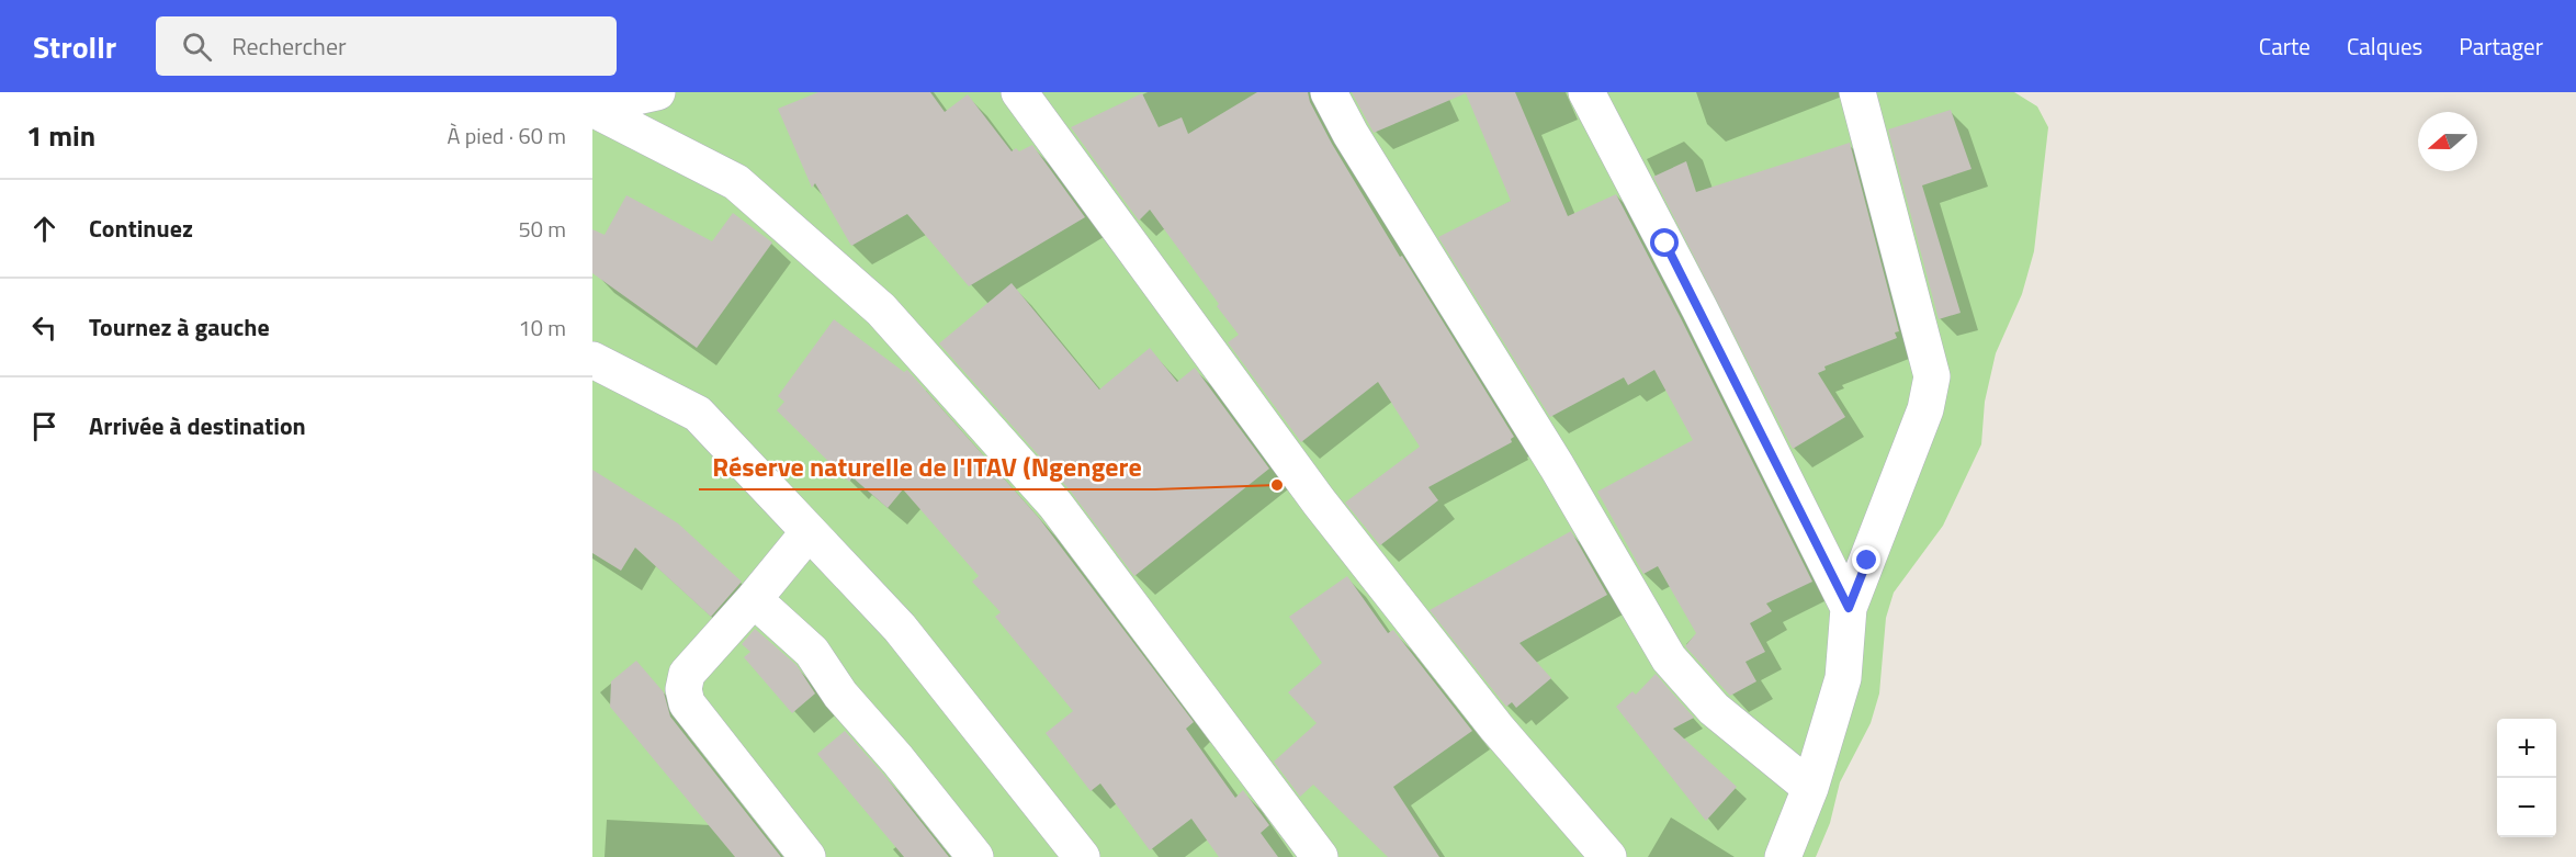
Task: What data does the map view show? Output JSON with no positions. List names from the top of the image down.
{
  "places": ["Réserve naturelle de l'ITAV (Ngengere"],
  "north": "left",
  "page": {
    "header": "Strollr",
    "search": "Rechercher",
    "nav": ["Carte", "Calques", "Partager"],
    "heading": ["1 min", "À pied · 60 m"],
    "list": [
      ["Continuez", "50 m"],
      ["Tournez à gauche", "10 m"],
      "Arrivée à destination"
    ],
    "map_buttons": ["+", "−"]
  }
}
